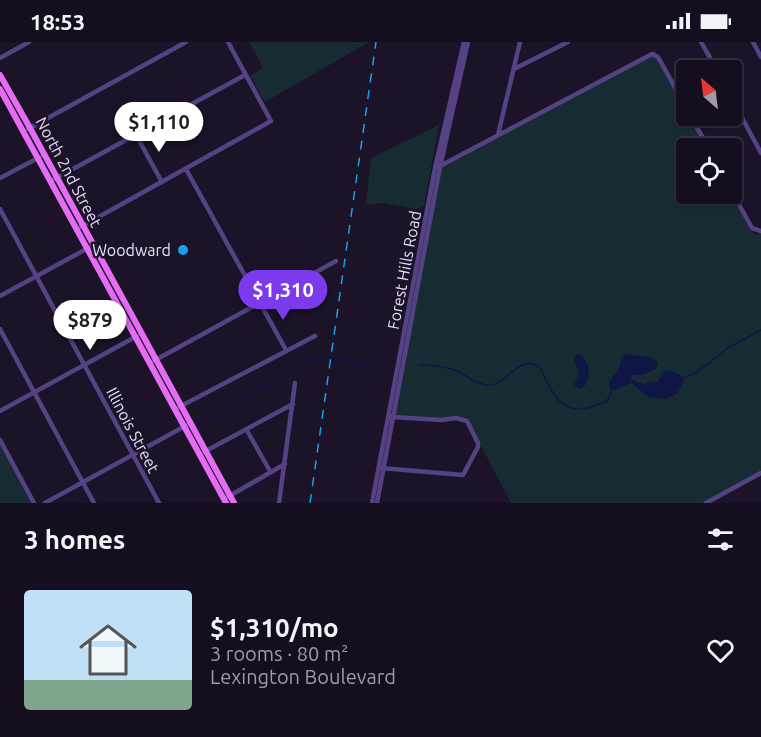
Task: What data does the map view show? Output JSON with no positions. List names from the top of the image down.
{
  "streets": {
    "main road": ["North 2nd Street"],
    "street": ["Forest Hills Road", "Illinois Street"]
  },
  "places": ["Woodward"],
  "north": "top left",
  "page": {
    "status": "18:53",
    "price": ["$1,110", "$1,310", "$879"],
    "heading": "3 homes",
    "list": [
      {
        "name": "$1,310/mo",
        "note": "3 rooms · 80 m² · Lexington Boulevard"
      }
    ]
  }
}
